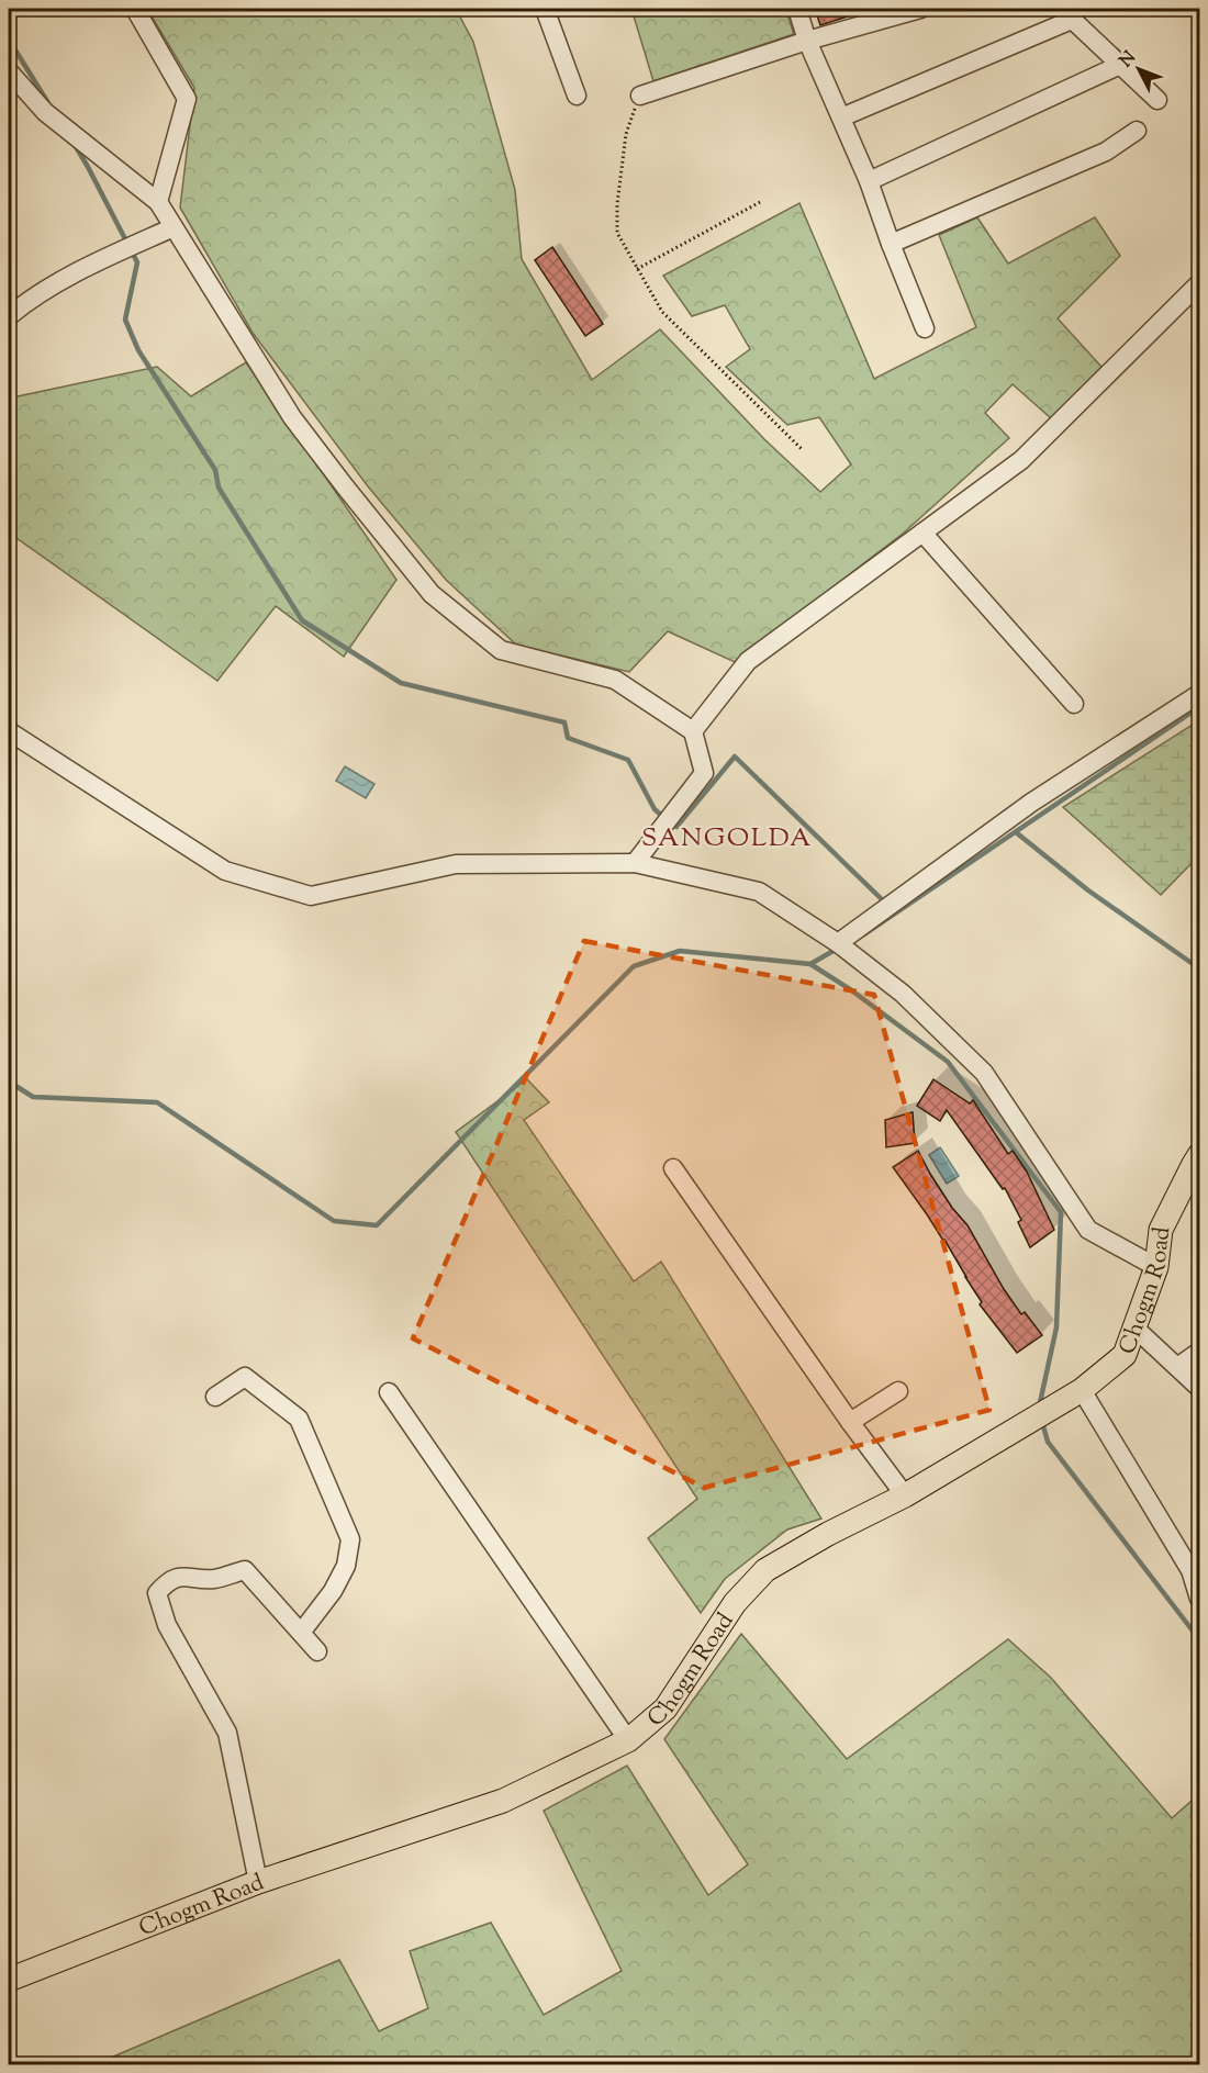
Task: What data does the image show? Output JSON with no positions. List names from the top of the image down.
{
  "streets": {
    "main road": ["Chogm Road"]
  },
  "districts": ["SANGOLDA"],
  "north": "top left"
}
